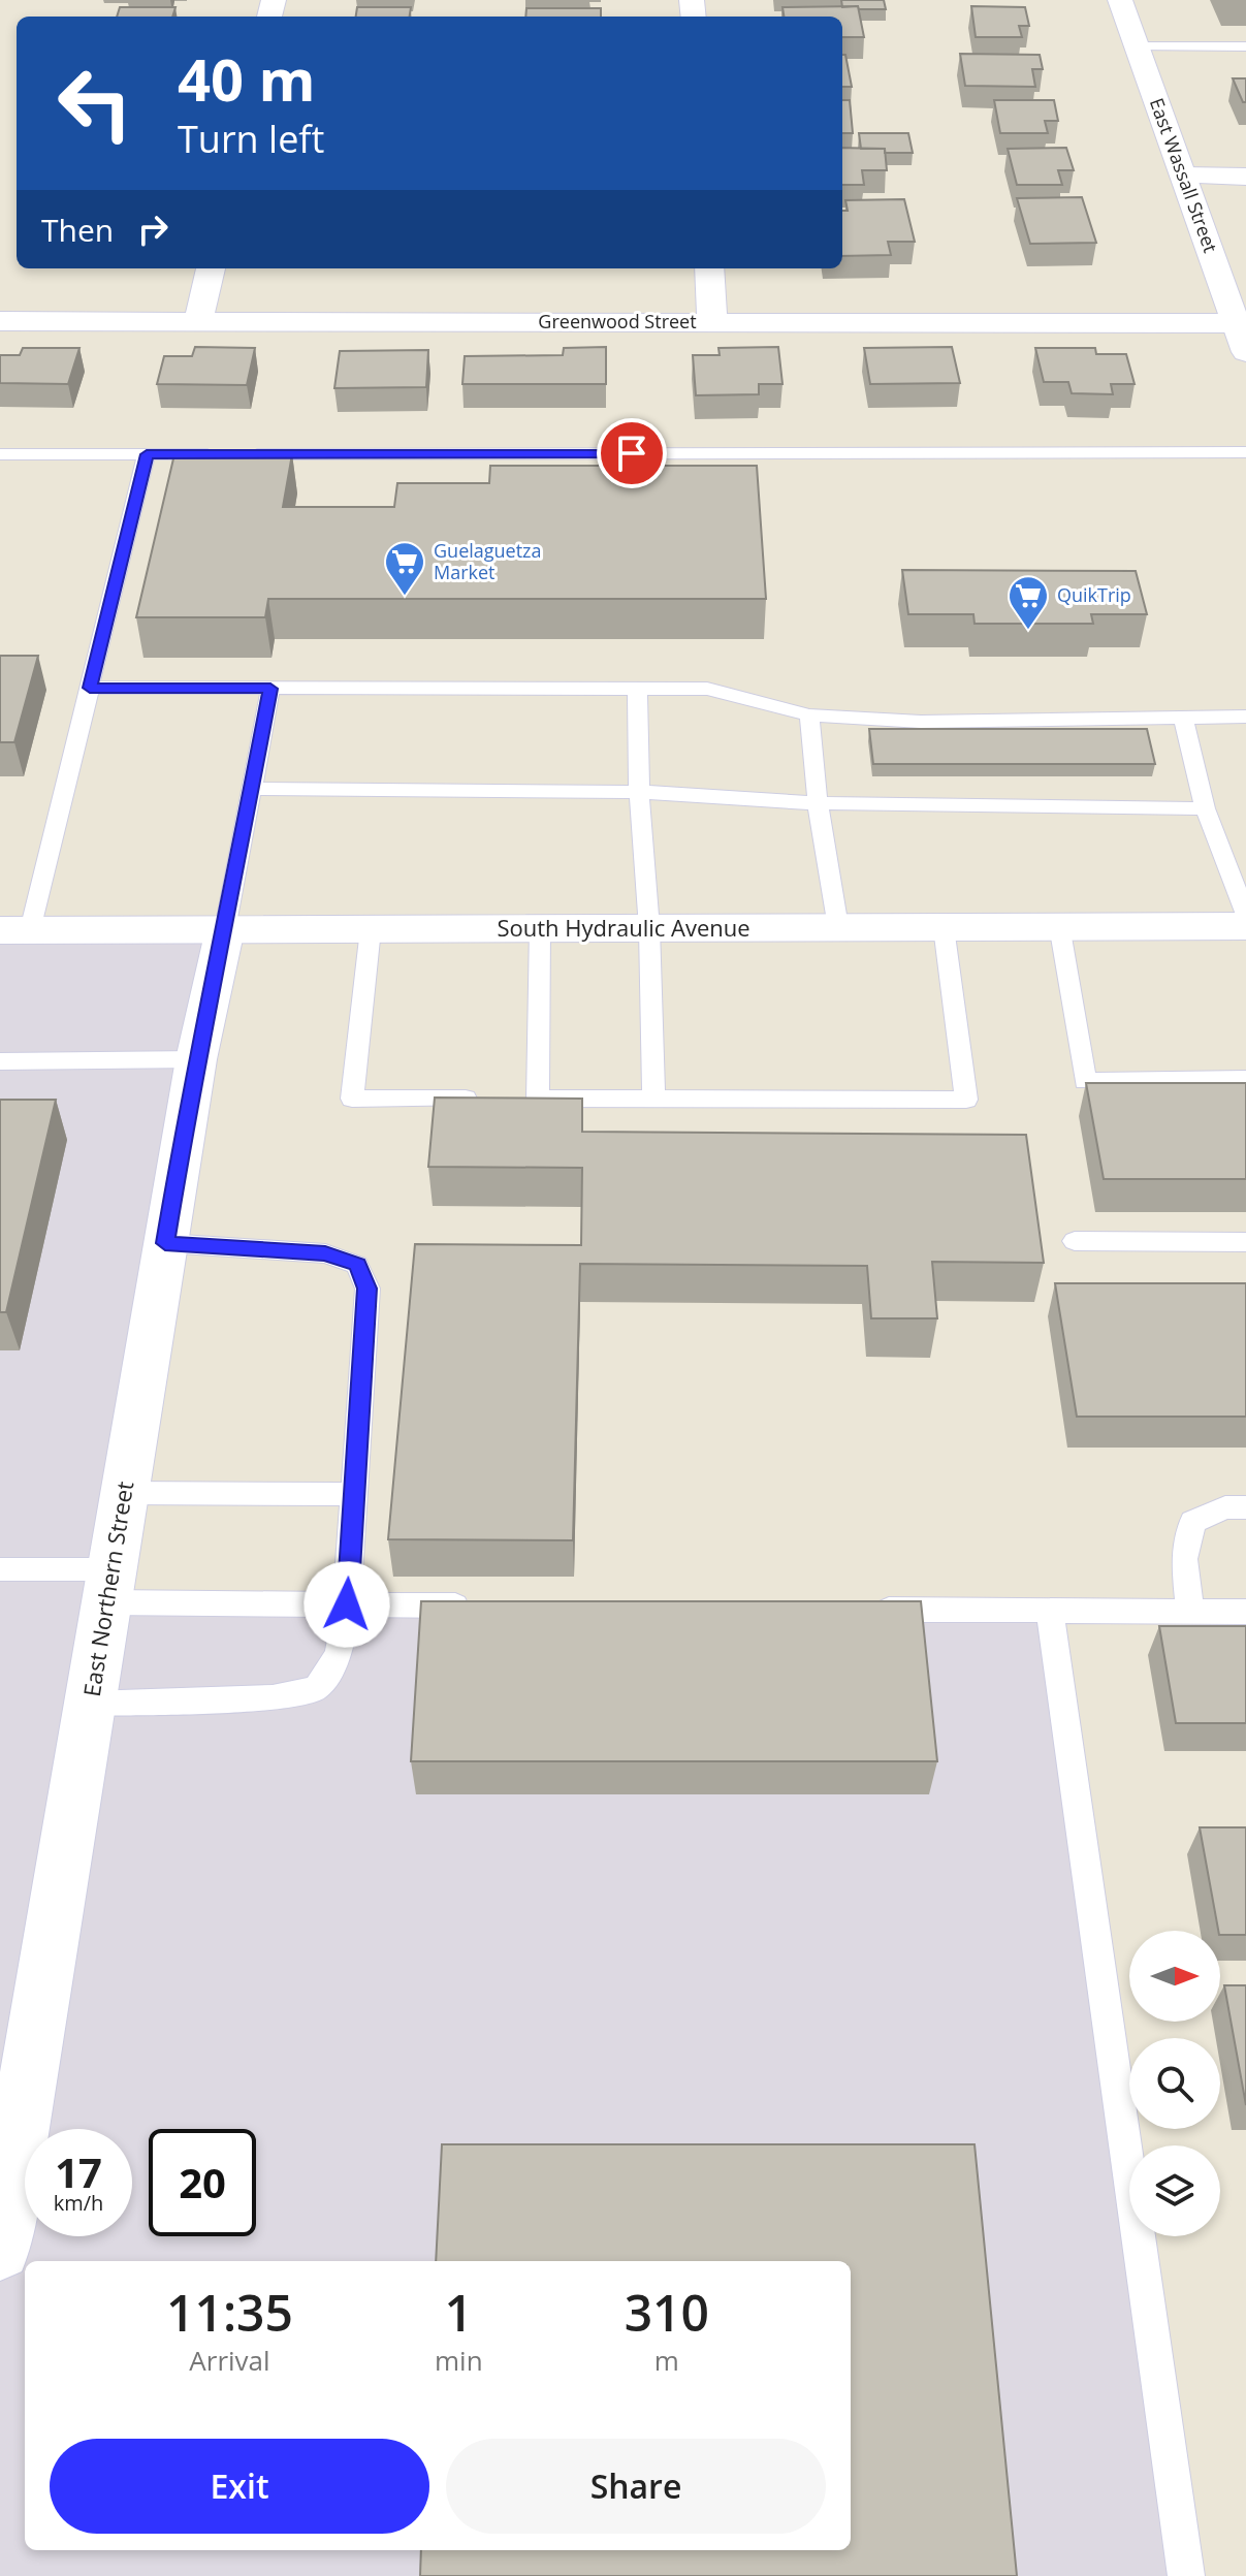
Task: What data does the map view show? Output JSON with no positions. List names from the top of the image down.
{
  "streets": {
    "street": [
      "East Wassall Street",
      "Greenwood Street",
      "South Hydraulic Avenue",
      "East Northern Street"
    ]
  },
  "crossings": [
    ["East Wassall Street", "Greenwood Street"],
    ["South Hydraulic Avenue", "East Northern Street"]
  ],
  "places": {
    "supermarket": ["Guelaguetza Market", "QuikTrip"]
  },
  "north": "right",
  "page": {
    "turn": ["40 m", "Turn left"],
    "then": "Then",
    "speed": "17 km/h",
    "limit": "20",
    "eta": [
      "11:35",
      "Arrival",
      "1",
      "min",
      "310",
      "m"
    ],
    "buttons": ["Exit", "Share"]
  }
}
